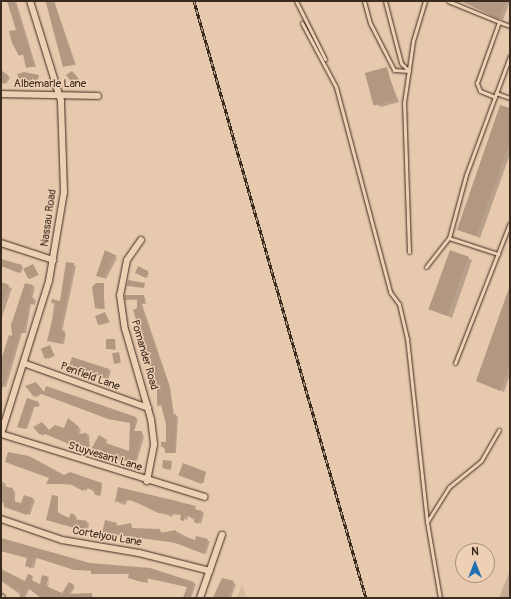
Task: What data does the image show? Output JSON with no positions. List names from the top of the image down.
{
  "streets": {
    "street": [
      "Albemarle Lane",
      "Nassau Road",
      "Pomander Road",
      "Penfield Lane",
      "Stuyvesant Lane",
      "Cortelyou Lane"
    ]
  },
  "crossings": [
    ["Albemarle Lane", "Nassau Road"],
    ["Nassau Road", "Penfield Lane"],
    ["Nassau Road", "Stuyvesant Lane"],
    ["Pomander Road", "Penfield Lane"],
    ["Pomander Road", "Stuyvesant Lane"]
  ],
  "north": "top"
}
